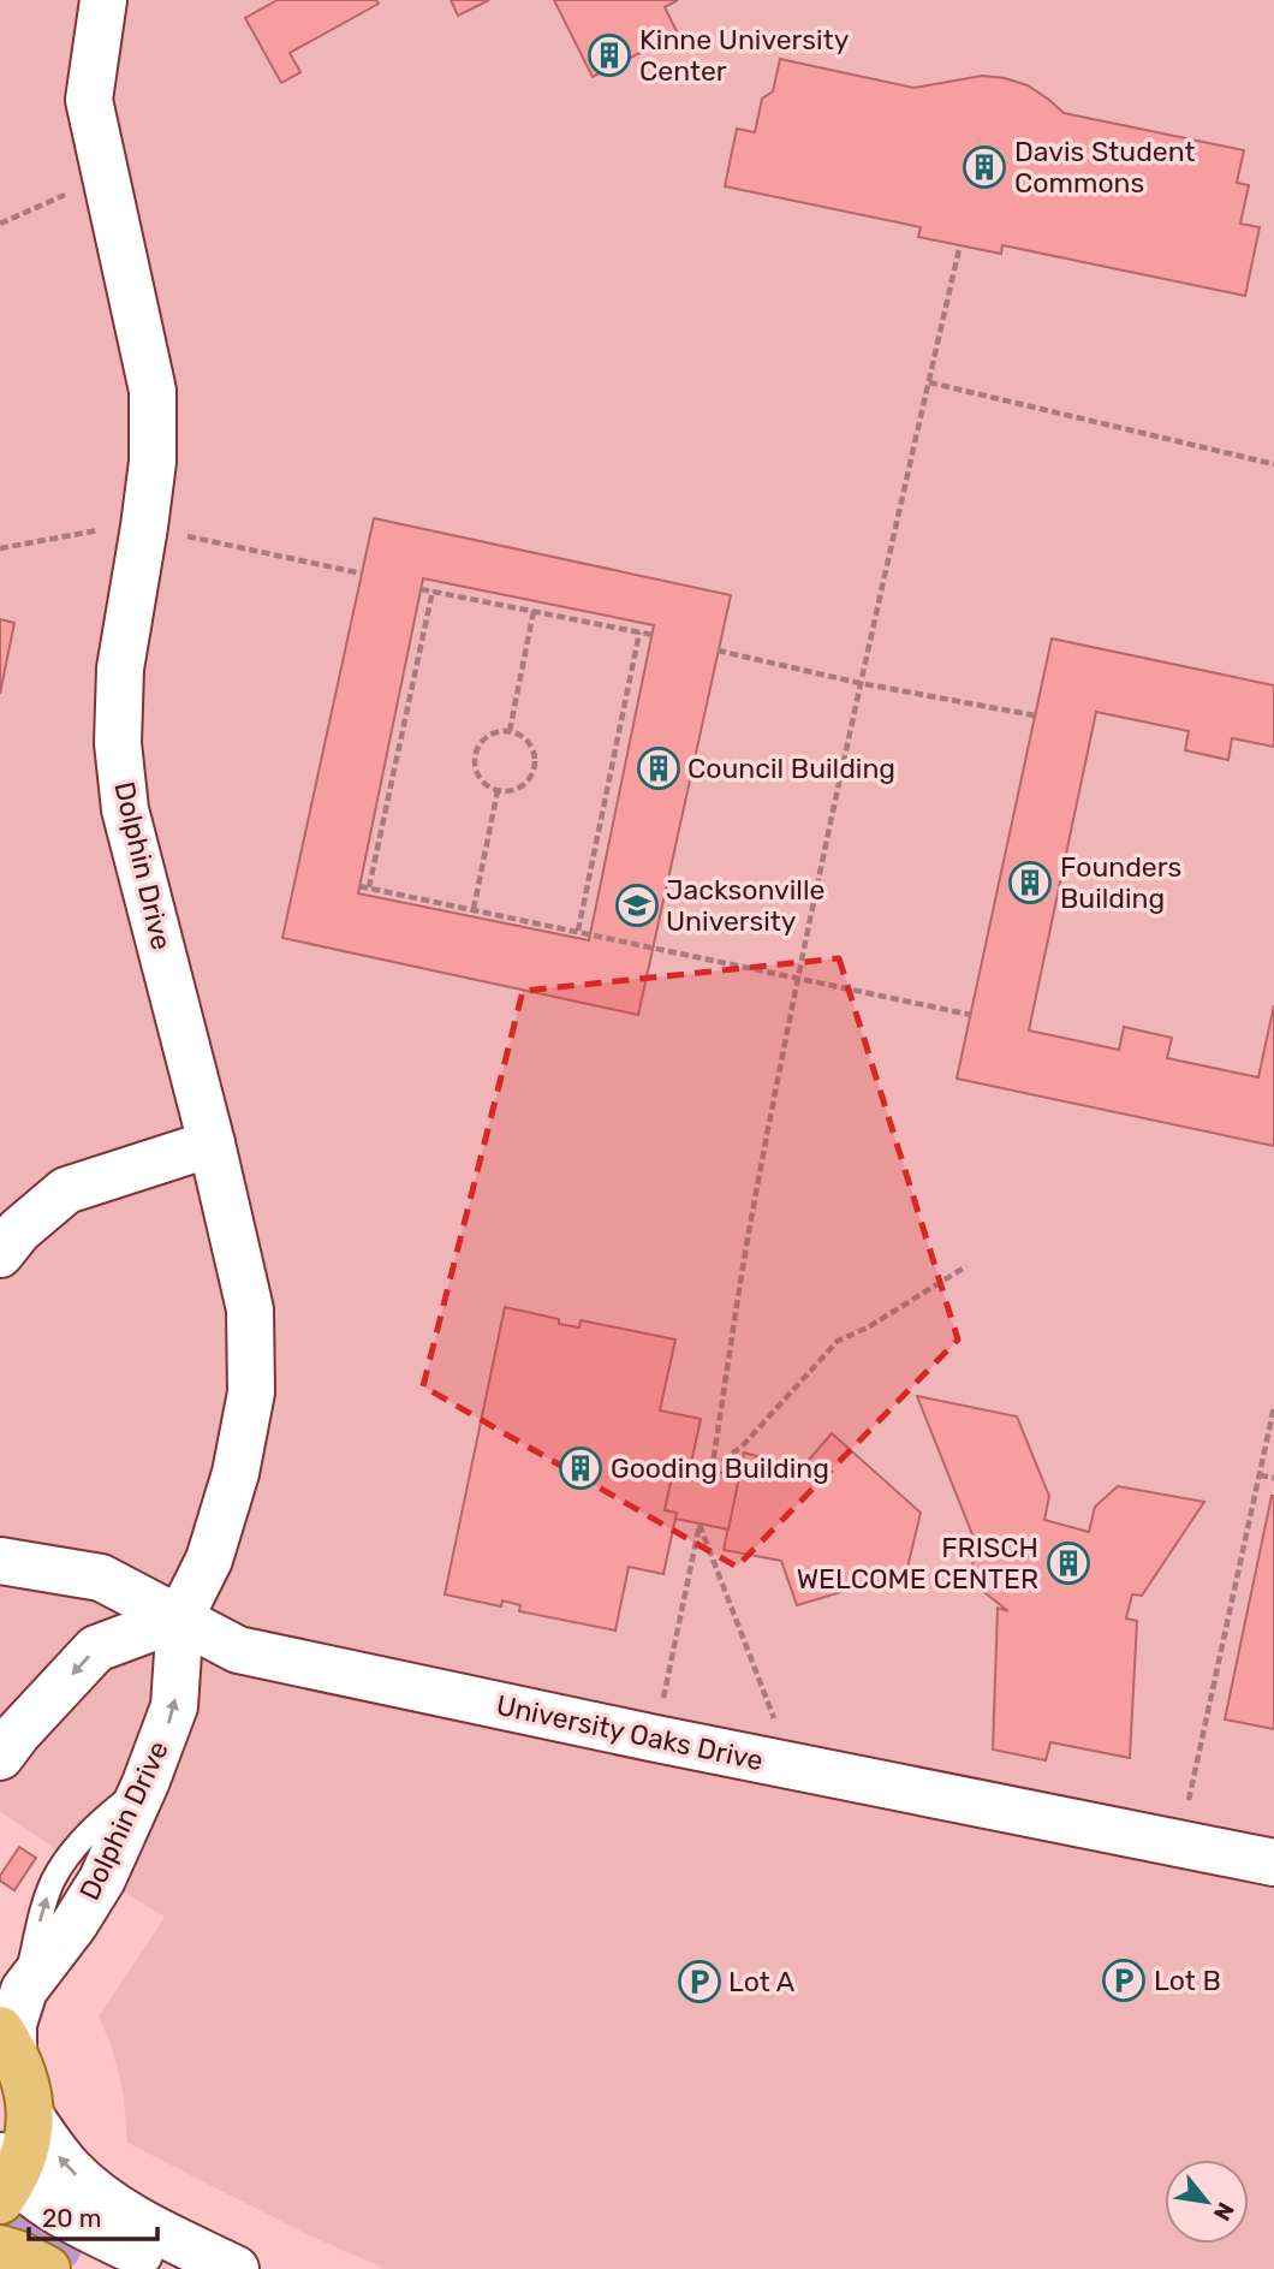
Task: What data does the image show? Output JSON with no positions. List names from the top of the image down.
{
  "streets": {
    "street": ["Dolphin Drive", "University Oaks Drive"]
  },
  "crossings": [
    ["Dolphin Drive", "University Oaks Drive"]
  ],
  "places": {
    "building": [
      "Kinne University Center",
      "Davis Student Commons",
      "Council Building",
      "Founders Building",
      "Gooding Building",
      "FRISCH WELCOME CENTER"
    ],
    "school or university": ["Jacksonville University"],
    "parking": ["Lot B", "Lot A"]
  },
  "scale_bar": "20 m",
  "north": "bottom right"
}
